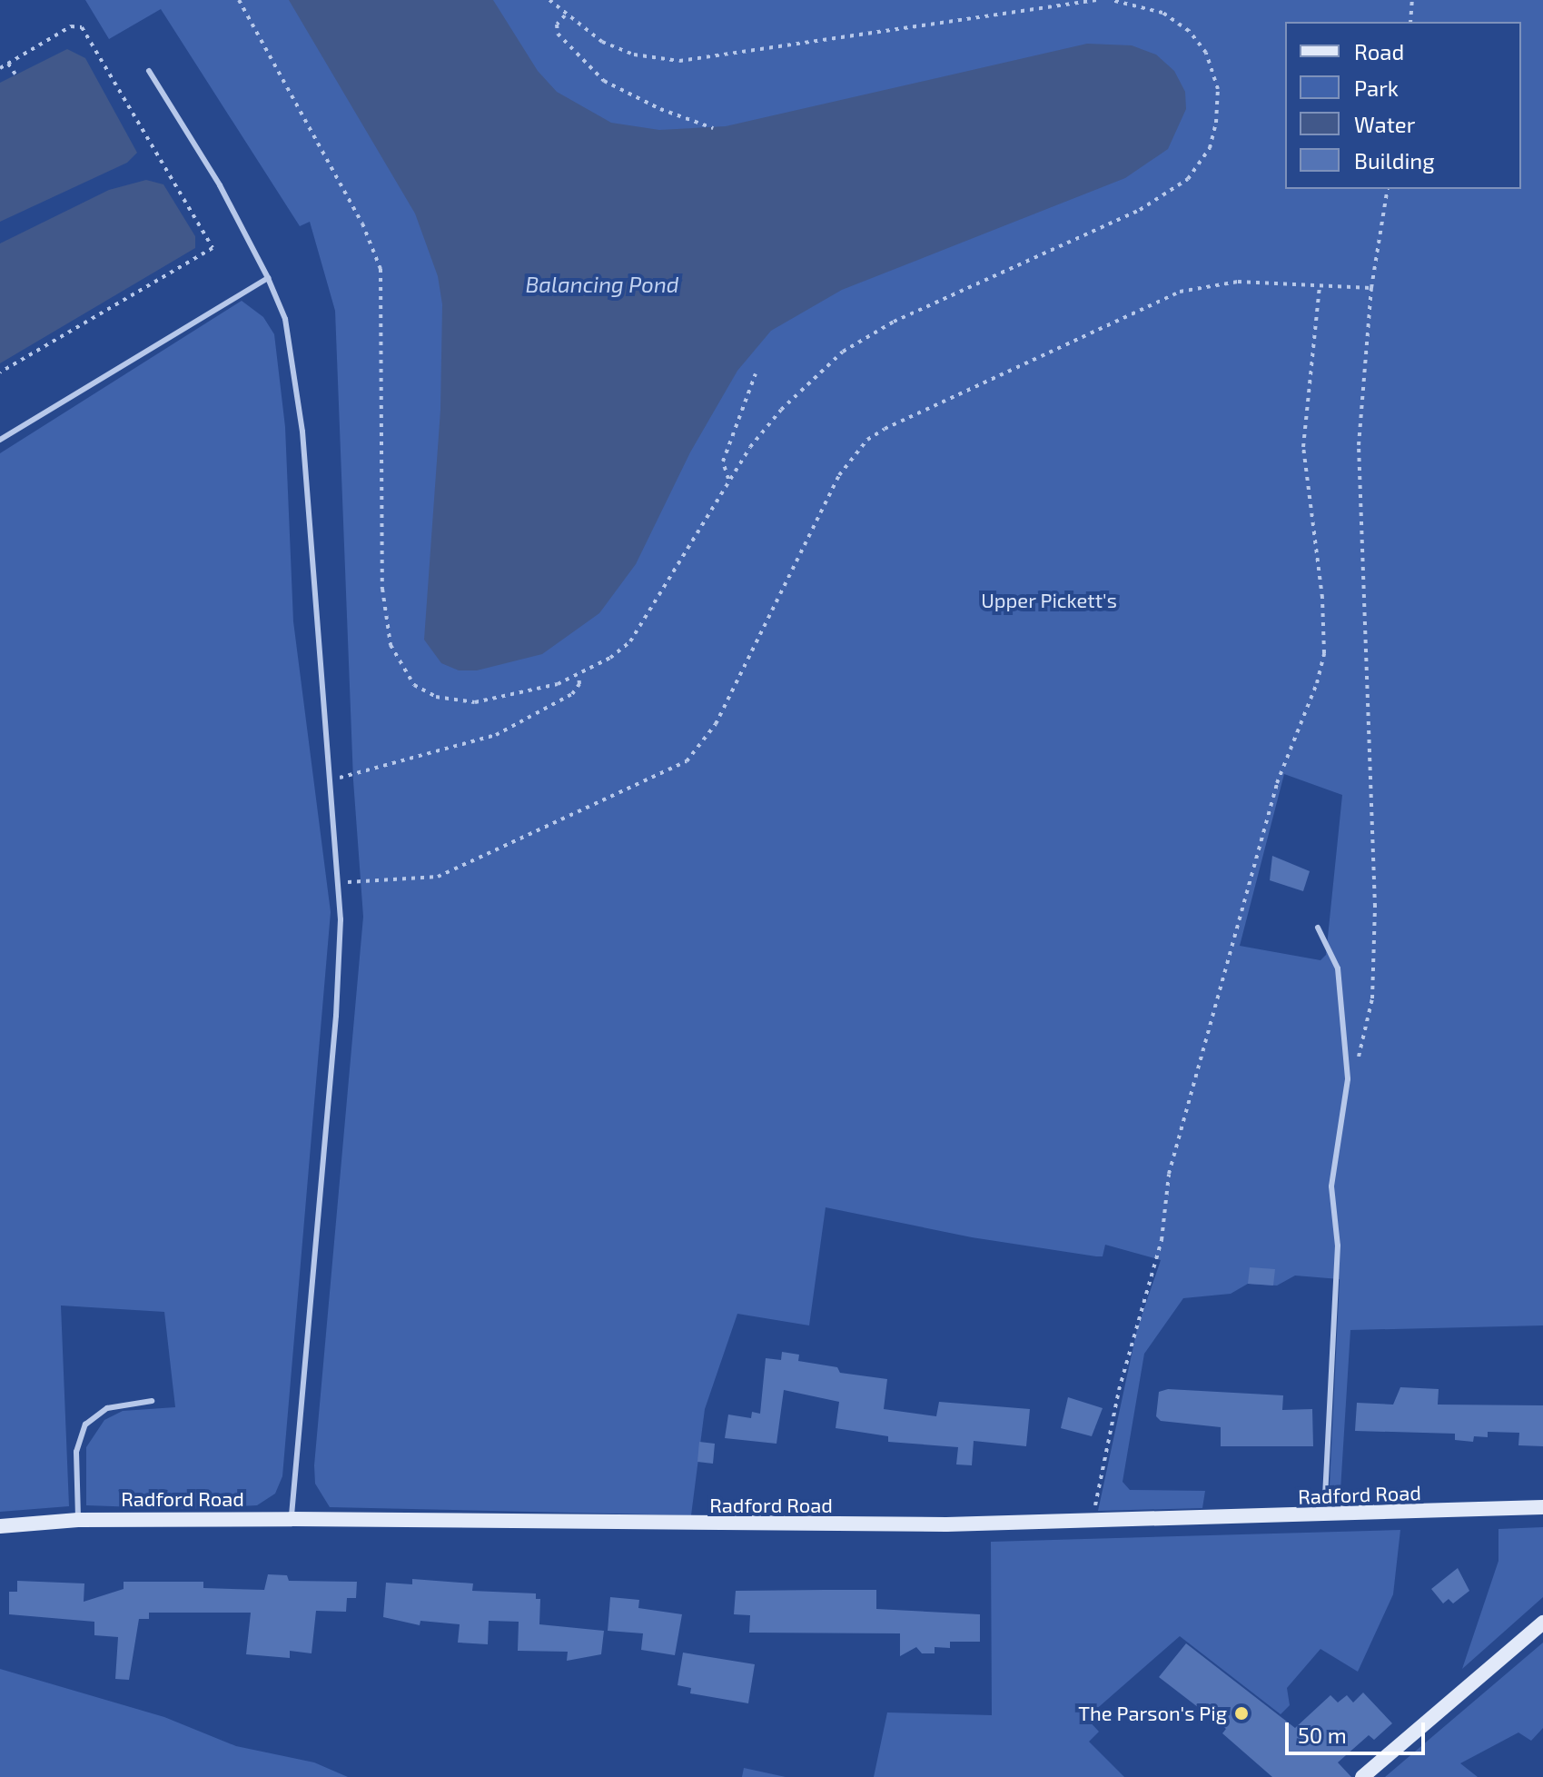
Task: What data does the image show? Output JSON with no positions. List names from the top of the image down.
{
  "streets": {
    "street": ["Radford Road"]
  },
  "water": ["Balancing Pond"],
  "parks": ["Upper Pickett's"],
  "places": ["The Parson's Pig"],
  "legend": [
    "Road",
    "Park",
    "Water",
    "Building"
  ],
  "scale_bar": "50 m"
}
